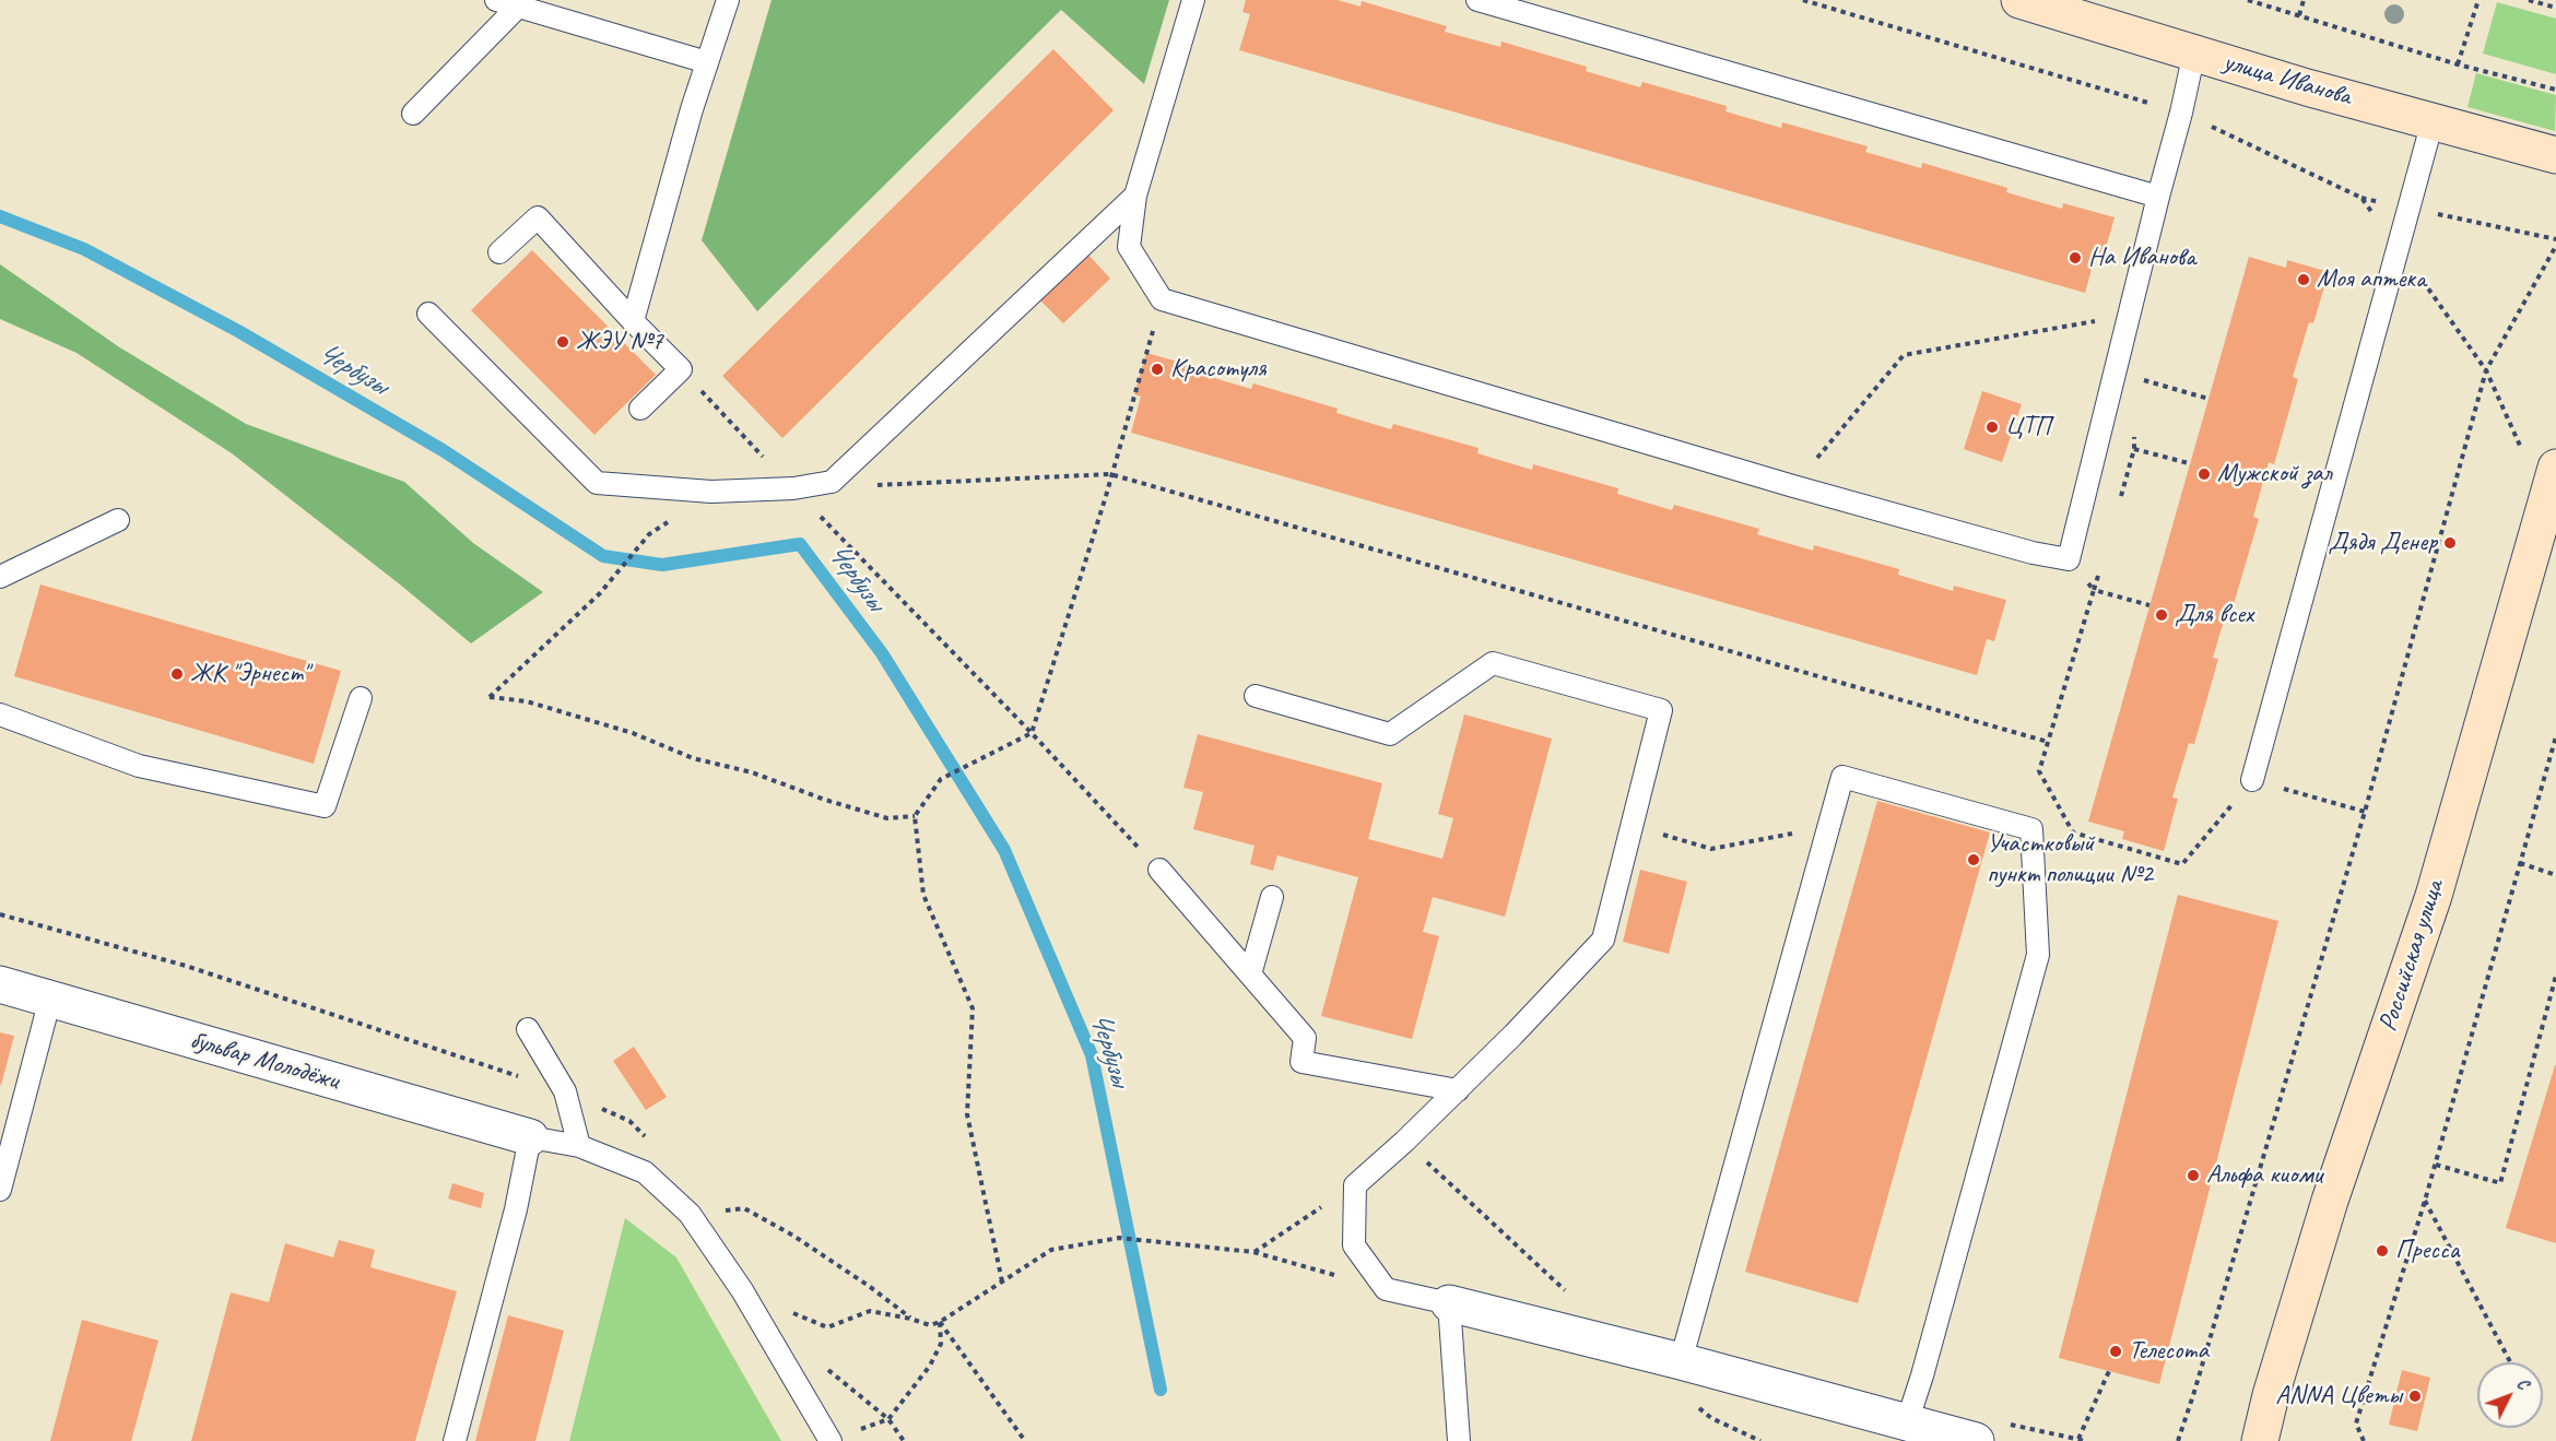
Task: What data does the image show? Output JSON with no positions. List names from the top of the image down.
{
  "streets": {
    "main road": ["улица Иванова", "Российская улица"],
    "street": ["бульвар Молодёжи"]
  },
  "water": ["Чербузы"],
  "places": [
    "На Иванова",
    "Моя аптека",
    "ЖЭУ №7",
    "Красотуля",
    "ЦТП",
    "Мужской зал",
    "Дядя Денер",
    "Для всех",
    "ЖК \"Эрнест\"",
    "Участковый пункт полиции №2",
    "Альфа киоми",
    "Пресса",
    "Телесота",
    "ANNA Цветы"
  ],
  "north": "top right"
}
